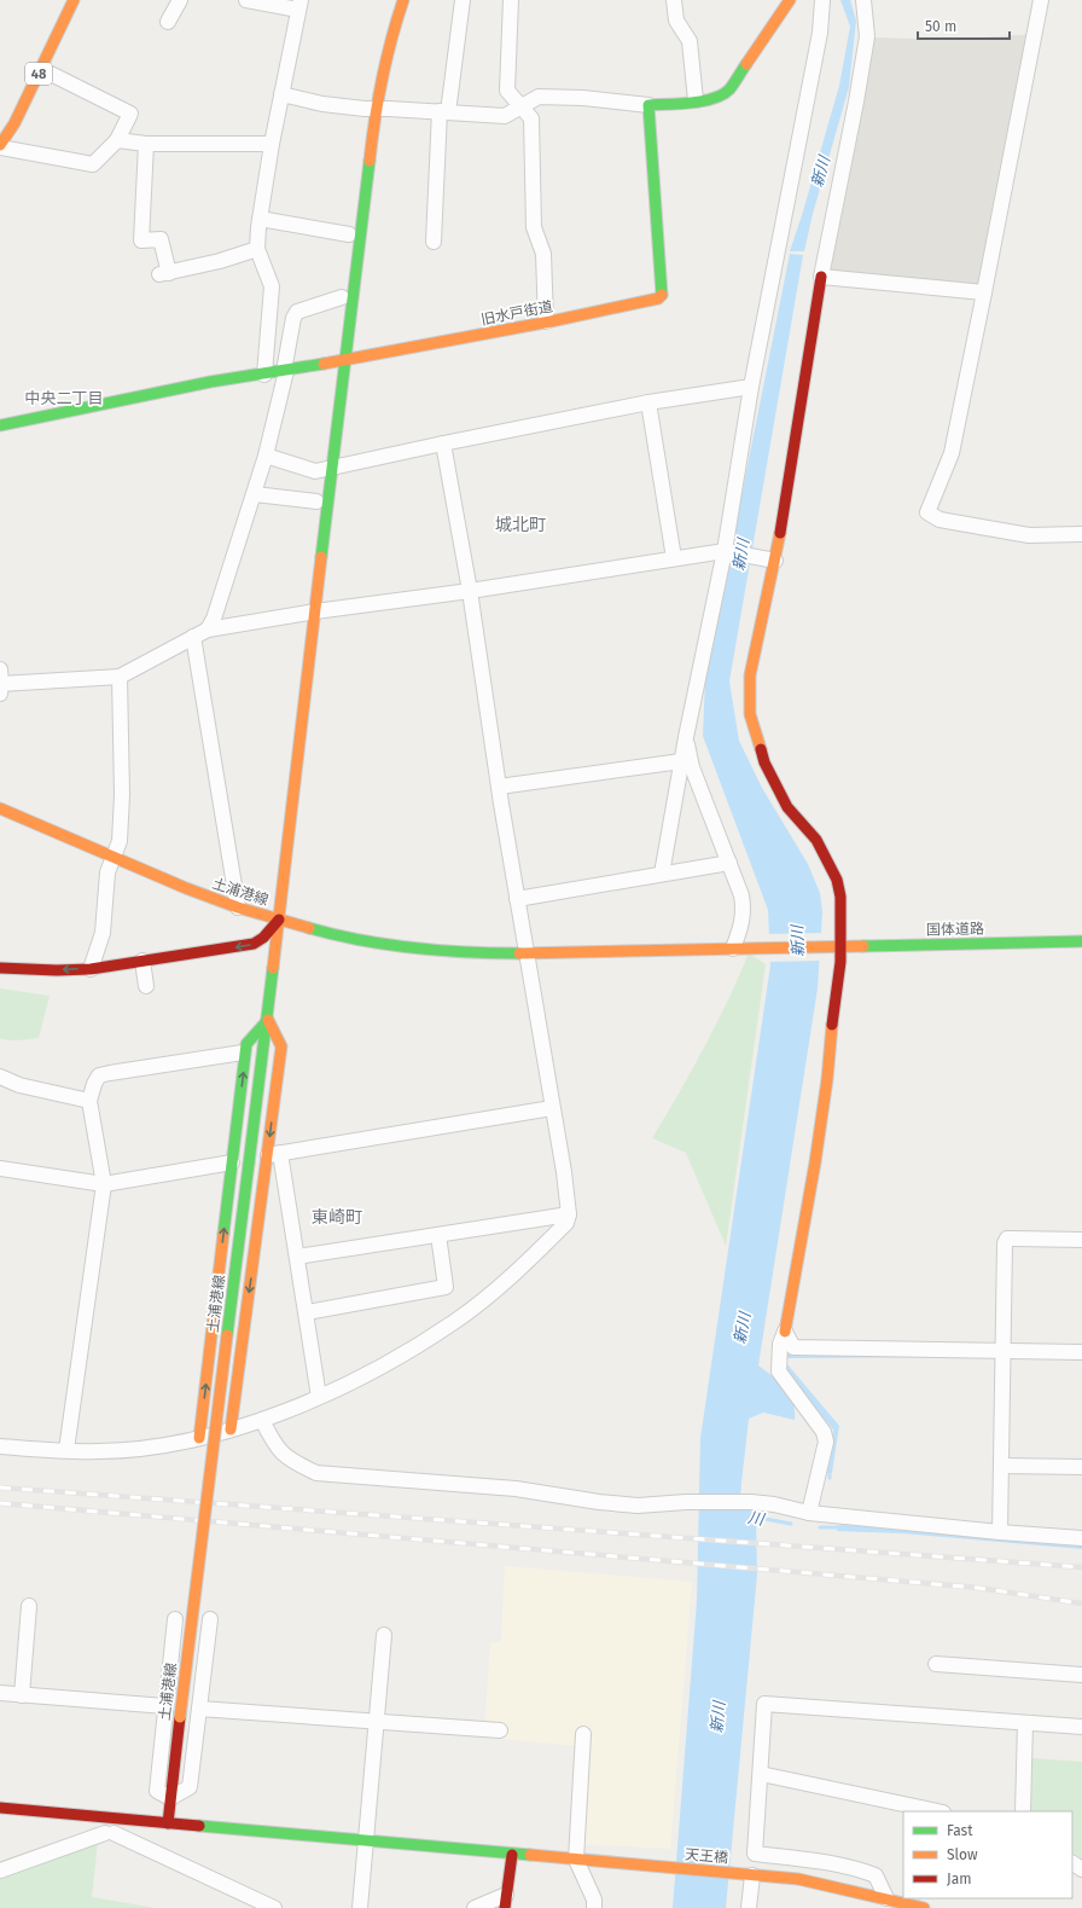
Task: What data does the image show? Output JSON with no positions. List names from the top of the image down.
{
  "streets": {
    "street": [
      "48",
      "旧水戸街道",
      "土浦港線",
      "国体道路",
      "天王橋"
    ]
  },
  "crossings": [
    ["土浦港線", "国体道路"],
    ["土浦港線", "天王橋"]
  ],
  "districts": ["中央二丁目", "城北町", "東崎町"],
  "water": ["新川", "川"],
  "legend": ["Fast", "Slow", "Jam"],
  "scale_bar": "50 m"
}
